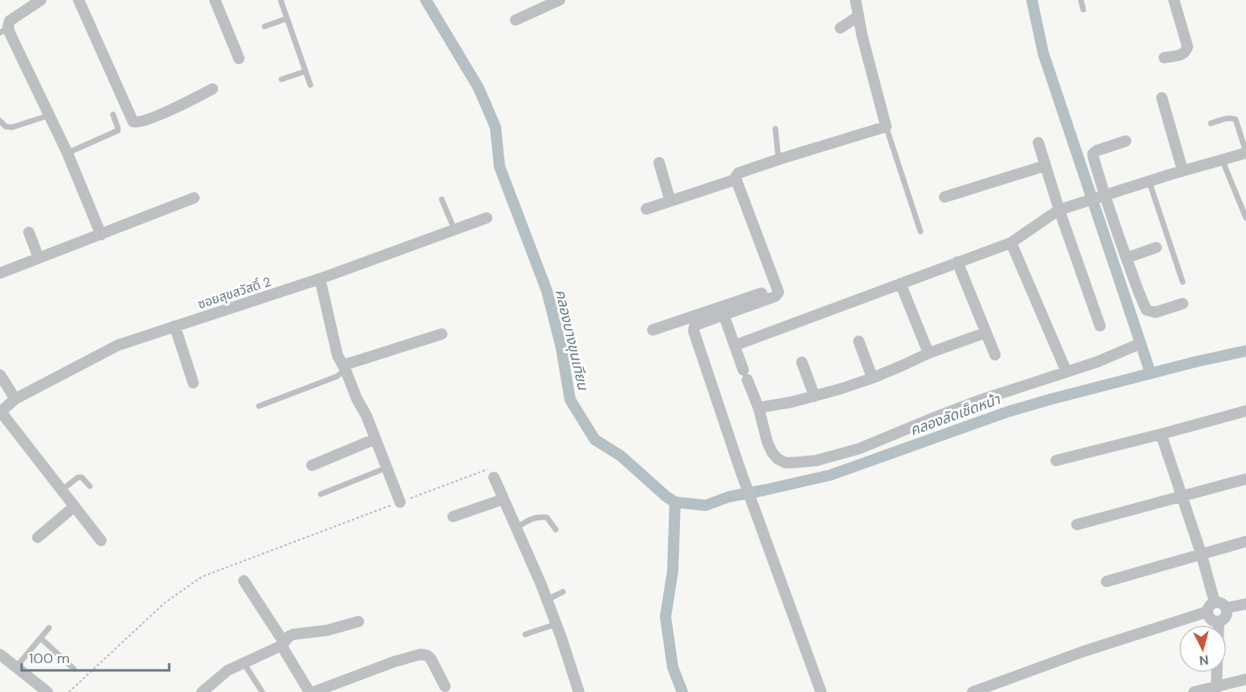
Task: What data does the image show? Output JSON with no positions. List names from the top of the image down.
{
  "streets": {
    "street": ["ซอยสุขสวัสดิ์ 2"]
  },
  "water": ["คลองบางขุนเทียน", "คลองลัดเช็ดหน้า"],
  "scale_bar": "100 m",
  "north": "bottom"
}
